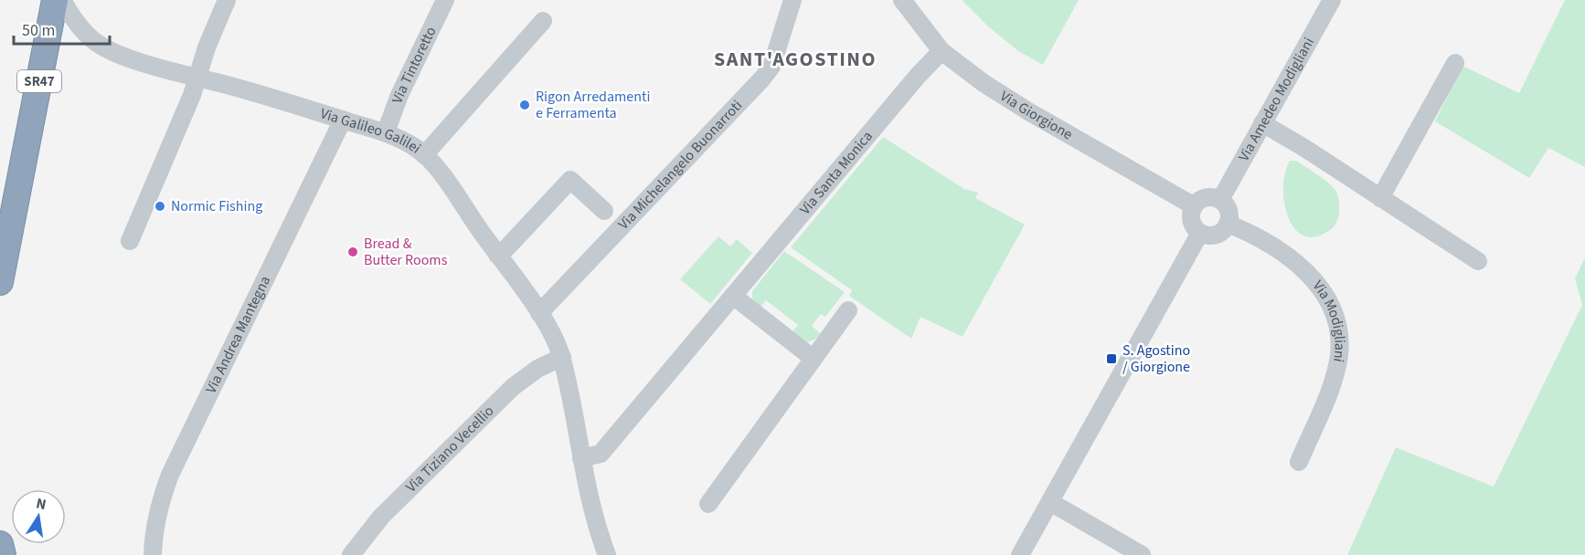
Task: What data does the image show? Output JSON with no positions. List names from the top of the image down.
{
  "streets": {
    "highway": ["SR47"],
    "street": [
      "Via Tintoretto",
      "Via Amedeo Modigliani",
      "Via Giorgione",
      "Via Galileo Galilei",
      "Via Michelangelo Buonarroti",
      "Via Santa Monica",
      "Via Modigliani",
      "Via Andrea Mantegna",
      "Via Tiziano Vecellio"
    ]
  },
  "crossings": [
    ["Via Tintoretto", "Via Galileo Galilei"],
    ["Via Amedeo Modigliani", "Via Giorgione"],
    ["Via Amedeo Modigliani", "Via Modigliani"],
    ["Via Giorgione", "Via Santa Monica"],
    ["Via Giorgione", "Via Modigliani"],
    ["Via Galileo Galilei", "Via Michelangelo Buonarroti"],
    ["Via Galileo Galilei", "Via Santa Monica"],
    ["Via Galileo Galilei", "Via Andrea Mantegna"],
    ["Via Galileo Galilei", "Via Tiziano Vecellio"]
  ],
  "districts": ["SANT'AGOSTINO"],
  "places": {
    "other": ["Rigon Arredamenti e Ferramenta", "Normic Fishing", "Bread & Butter Rooms"],
    "transit": ["S. Agostino / Giorgione"]
  },
  "scale_bar": "50 m",
  "north": "top"
}
